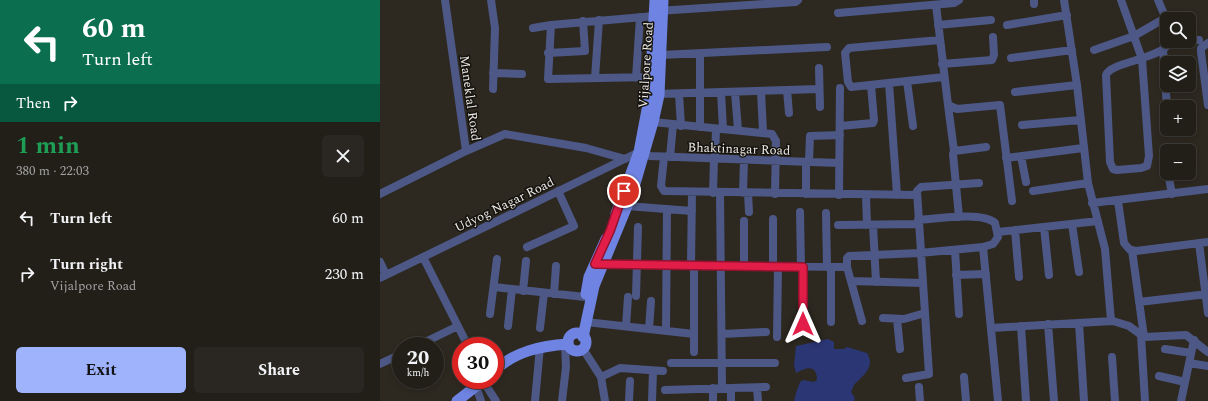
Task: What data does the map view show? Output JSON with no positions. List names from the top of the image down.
{
  "streets": {
    "main road": ["Vijalpore Road"],
    "street": ["Maneklal Road", "Bhaktinagar Road", "Udyog Nagar Road"]
  },
  "crossings": [
    ["Vijalpore Road", "Bhaktinagar Road"],
    ["Vijalpore Road", "Udyog Nagar Road"],
    ["Bhaktinagar Road", "Udyog Nagar Road"]
  ],
  "page": {
    "turn": ["60 m", "Turn left"],
    "map_buttons": ["+", "−"],
    "then": "Then",
    "heading": ["1 min", "380 m · 22:03"],
    "list": [
      {
        "name": "Turn left",
        "value": "60 m"
      },
      {
        "name": "Turn right",
        "note": "Vijalpore Road",
        "value": "230 m"
      }
    ],
    "speed": "20 km/h",
    "limit": "30",
    "buttons": ["Exit", "Share"]
  }
}
